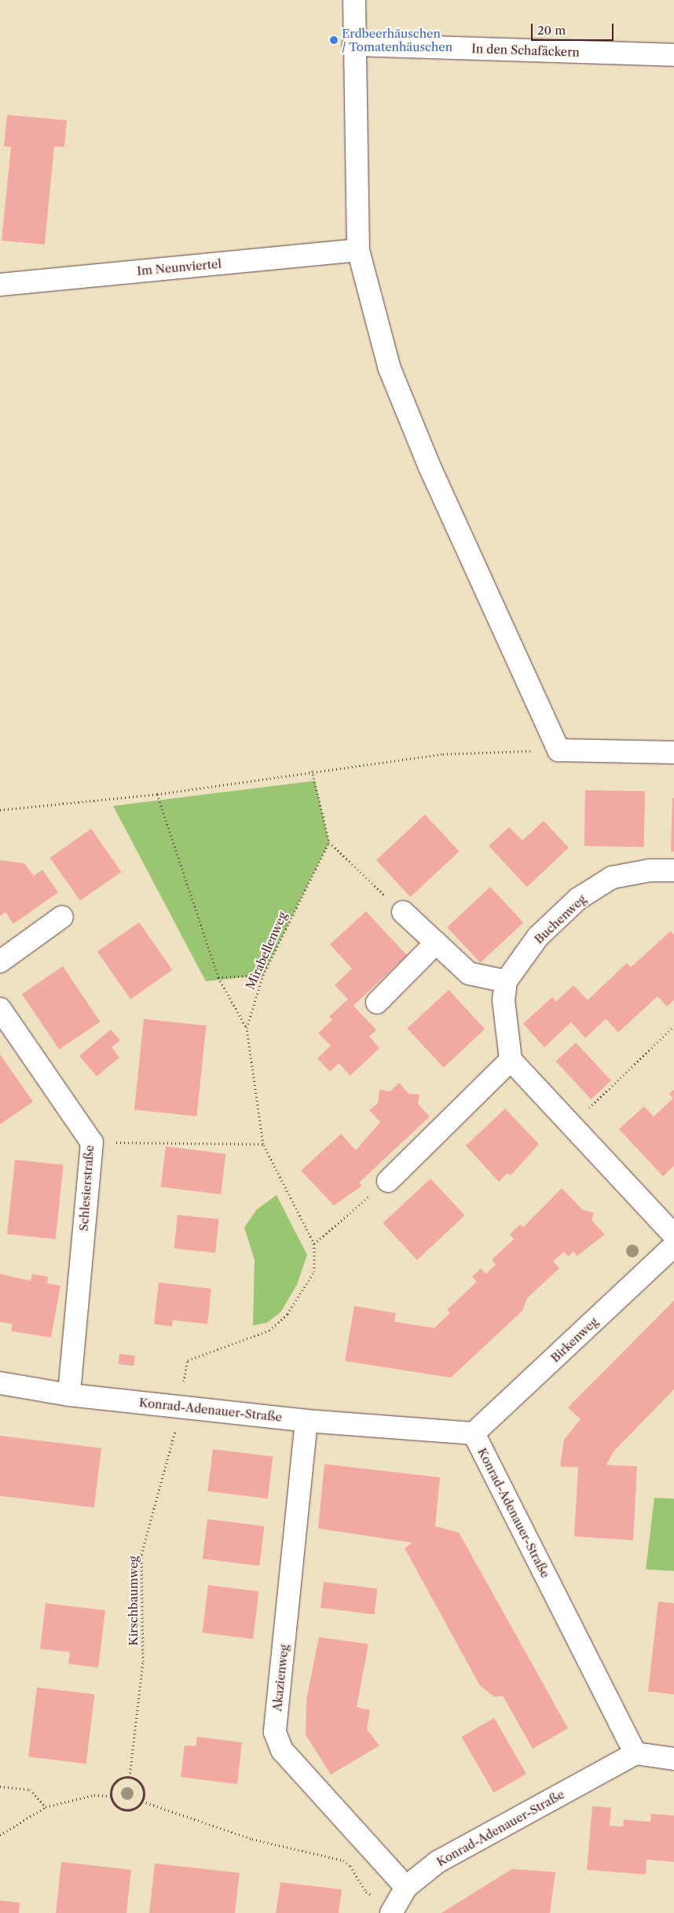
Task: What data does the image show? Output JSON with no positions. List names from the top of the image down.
{
  "streets": {
    "street": [
      "In den Schafäckern",
      "Im Neunviertel",
      "Buchenweg",
      "Schlesierstraße",
      "Birkenweg",
      "Konrad-Adenauer-Straße",
      "Akazienweg"
    ],
    "path": ["Mirabellenweg", "Kirschbaumweg"]
  },
  "crossings": [
    ["Mirabellenweg", "Konrad-Adenauer-Straße"],
    ["Mirabellenweg", "Kirschbaumweg"],
    ["Schlesierstraße", "Konrad-Adenauer-Straße"],
    ["Birkenweg", "Konrad-Adenauer-Straße"],
    ["Konrad-Adenauer-Straße", "Kirschbaumweg"],
    ["Konrad-Adenauer-Straße", "Akazienweg"]
  ],
  "places": ["Erdbeerhäuschen / Tomatenhäuschen"],
  "scale_bar": "20 m"
}
